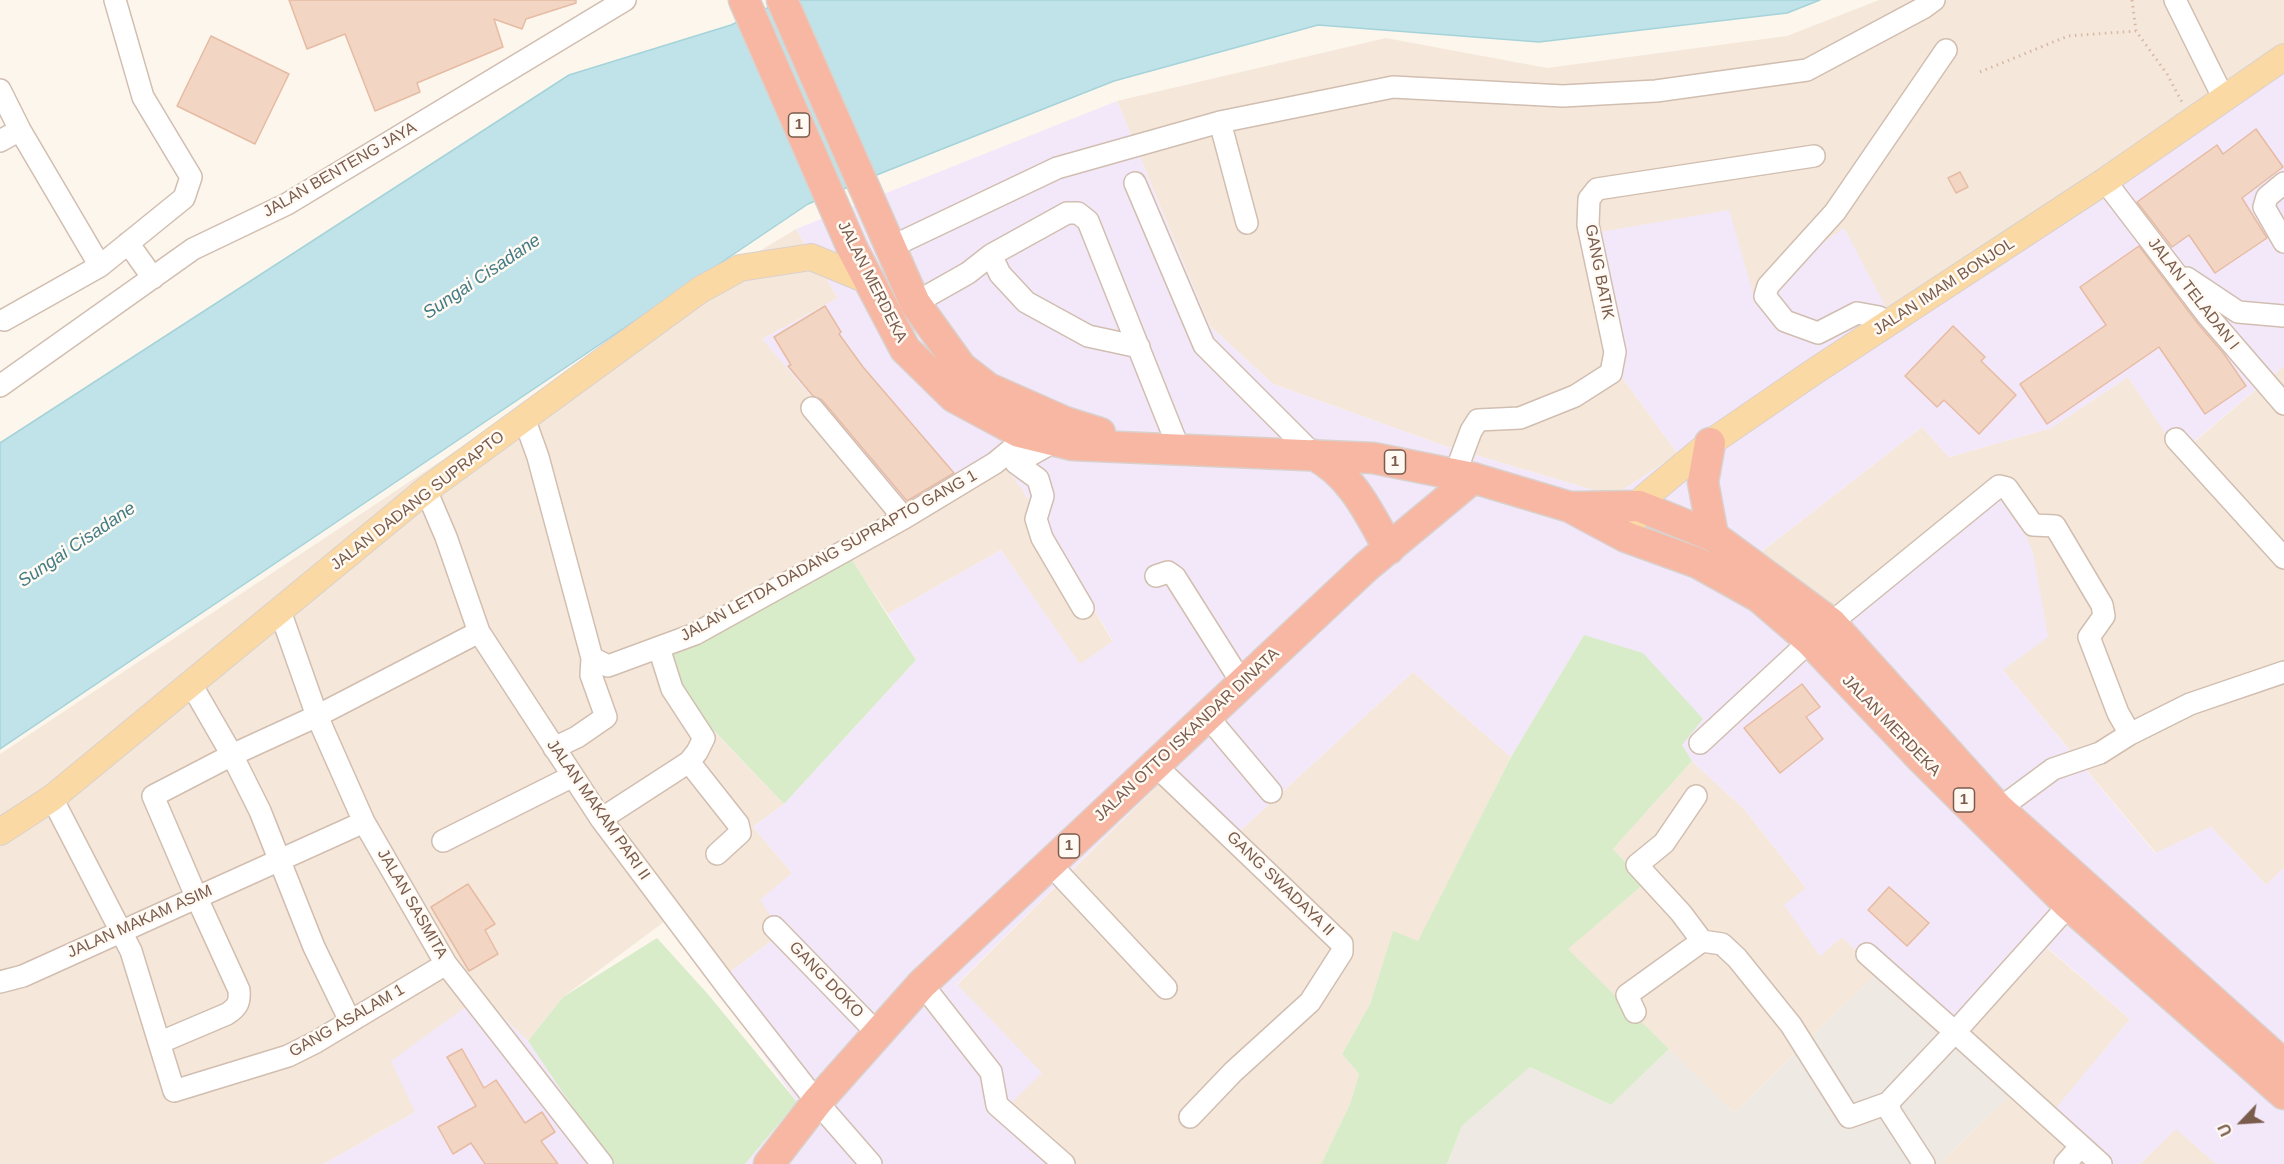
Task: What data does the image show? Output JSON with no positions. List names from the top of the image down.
{
  "streets": {
    "highway": ["1", "JALAN MERDEKA", "JALAN OTTO ISKANDAR DINATA"],
    "main road": ["JALAN IMAM BONJOL", "JALAN DADANG SUPRAPTO"],
    "street": [
      "JALAN BENTENG JAYA",
      "GANG BATIK",
      "JALAN TELADAN I",
      "JALAN LETDA DADANG SUPRAPTO GANG 1",
      "JALAN MAKAM PARI II",
      "GANG SWADAYA II",
      "JALAN SASMITA",
      "JALAN MAKAM ASIM",
      "GANG DOKO",
      "GANG ASALAM 1"
    ]
  },
  "crossings": [
    ["GANG BATIK", "JALAN MERDEKA"],
    ["GANG BATIK", "JALAN OTTO ISKANDAR DINATA"],
    ["JALAN MERDEKA", "JALAN IMAM BONJOL"],
    ["JALAN MERDEKA", "JALAN DADANG SUPRAPTO"],
    ["JALAN MERDEKA", "JALAN LETDA DADANG SUPRAPTO GANG 1"],
    ["JALAN MERDEKA", "JALAN OTTO ISKANDAR DINATA"],
    ["JALAN IMAM BONJOL", "JALAN TELADAN I"],
    ["JALAN DADANG SUPRAPTO", "JALAN MAKAM PARI II"],
    ["JALAN DADANG SUPRAPTO", "JALAN SASMITA"],
    ["JALAN OTTO ISKANDAR DINATA", "JALAN MAKAM PARI II"],
    ["JALAN OTTO ISKANDAR DINATA", "GANG SWADAYA II"],
    ["JALAN OTTO ISKANDAR DINATA", "GANG DOKO"],
    ["JALAN SASMITA", "JALAN MAKAM ASIM"],
    ["JALAN SASMITA", "GANG ASALAM 1"]
  ],
  "water": ["Sungai Cisadane"],
  "north": "bottom left"
}
